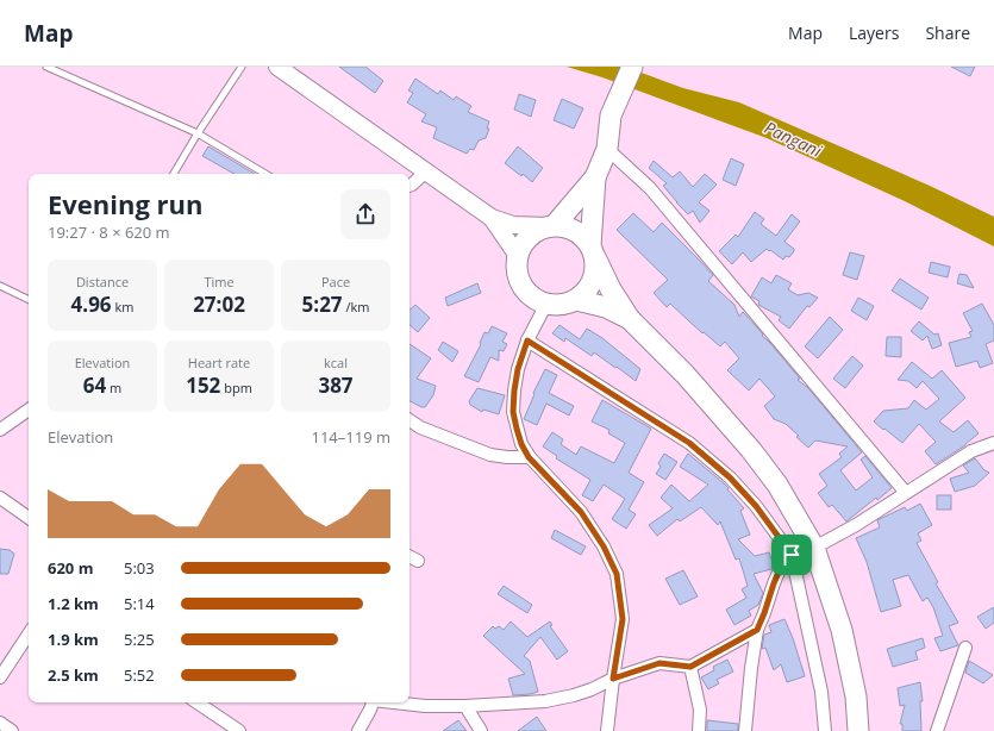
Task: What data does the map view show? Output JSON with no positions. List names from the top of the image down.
{
  "water": ["Pangani"],
  "page": {
    "header": "Map",
    "nav": ["Map", "Layers", "Share"],
    "heading": ["Evening run", "19:27 · 8 × 620 m"],
    "stats": [
      ["Distance", "4.96 km"],
      ["Time", "27:02"],
      ["Pace", "5:27 /km"],
      ["Elevation", "64 m"],
      ["Heart rate", "152 bpm"],
      ["kcal", "387"]
    ],
    "chart": ["Elevation", "114–119 m"],
    "list": [
      {
        "name": "620 m",
        "note": "5:03"
      },
      {
        "name": "1.2 km",
        "note": "5:14"
      },
      {
        "name": "1.9 km",
        "note": "5:25"
      },
      {
        "name": "2.5 km",
        "note": "5:52"
      }
    ]
  }
}
